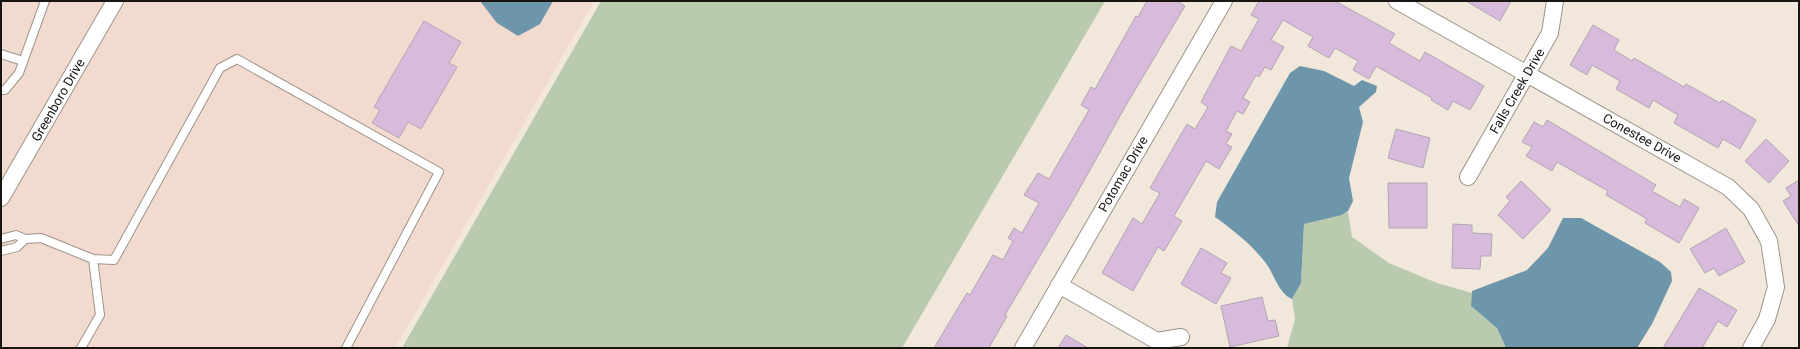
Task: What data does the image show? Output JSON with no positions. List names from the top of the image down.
{
  "streets": {
    "street": [
      "Falls Creek Drive",
      "Greenboro Drive",
      "Conestee Drive",
      "Potomac Drive"
    ]
  },
  "crossings": [
    ["Falls Creek Drive", "Conestee Drive"]
  ]
}
